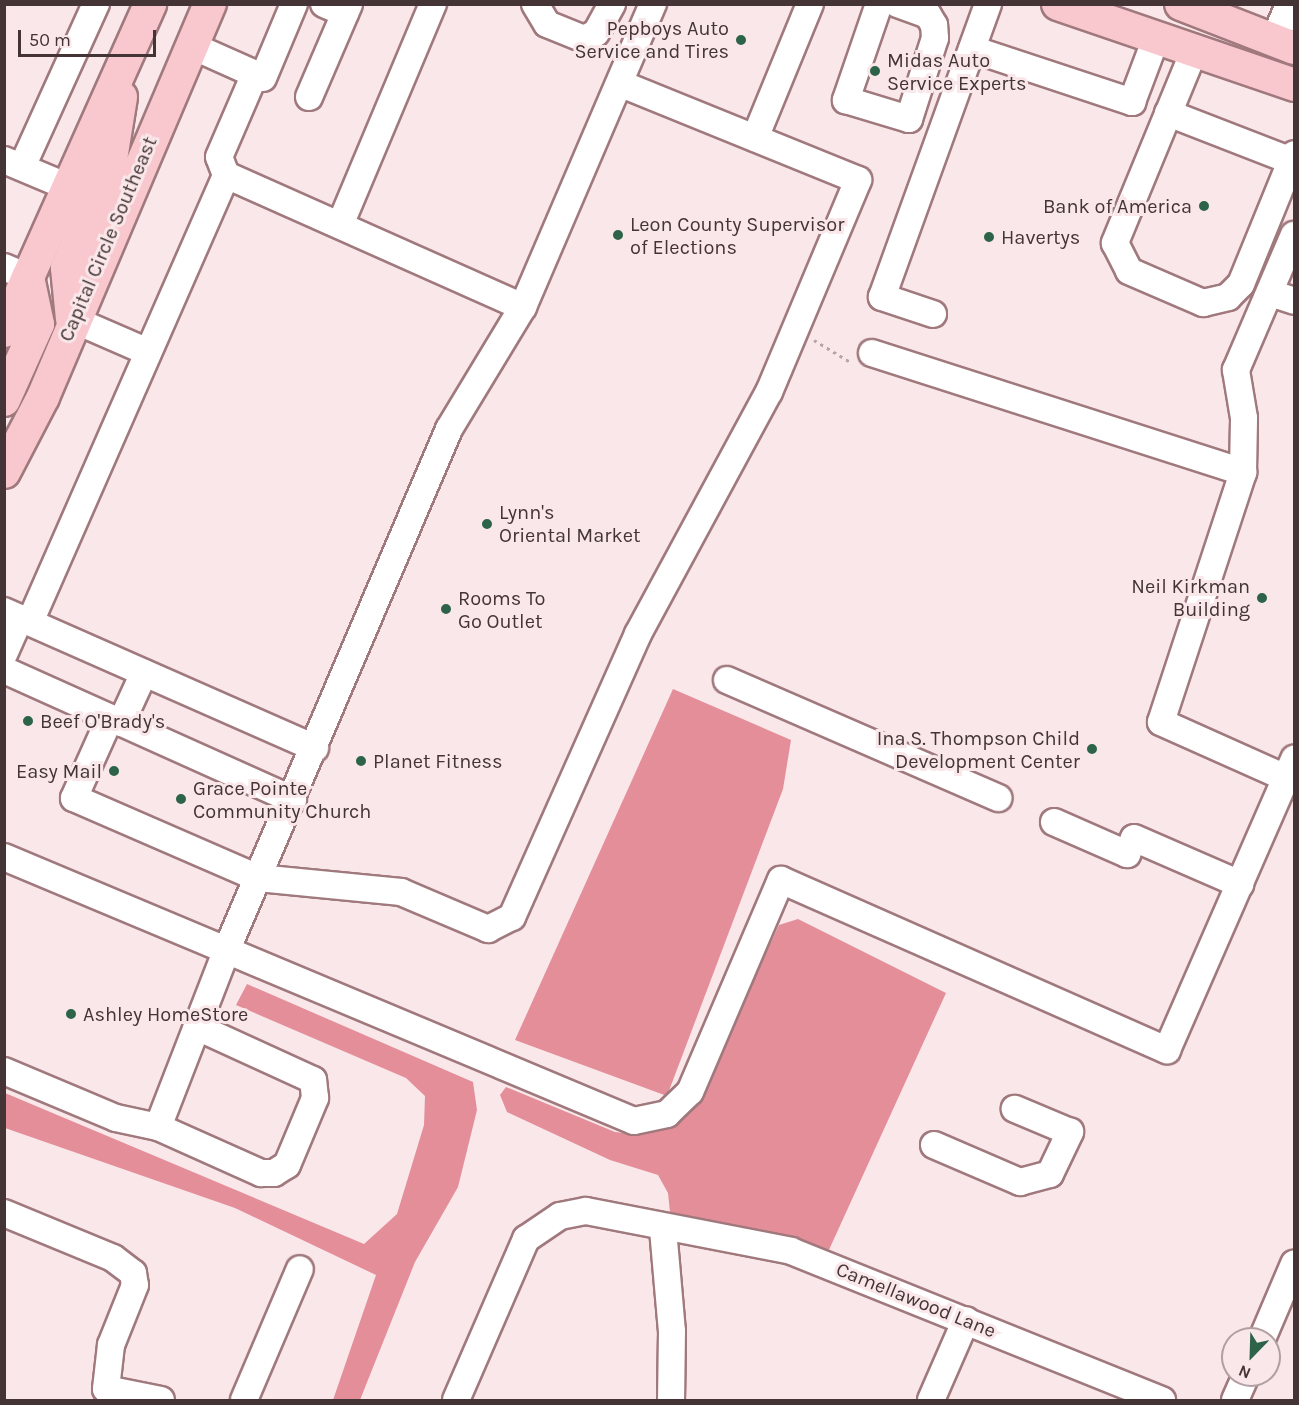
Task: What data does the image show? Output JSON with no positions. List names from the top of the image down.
{
  "streets": {
    "main road": ["Capital Circle Southeast"],
    "street": ["Camellawood Lane"]
  },
  "places": [
    "Pepboys Auto Service and Tires",
    "Midas Auto Service Experts",
    "Bank of America",
    "Leon County Supervisor of Elections",
    "Havertys",
    "Lynn's Oriental Market",
    "Neil Kirkman Building",
    "Rooms To Go Outlet",
    "Beef O'Brady's",
    "Ina S. Thompson Child Development Center",
    "Planet Fitness",
    "Easy Mail",
    "Grace Pointe Community Church",
    "Ashley HomeStore"
  ],
  "scale_bar": "50 m",
  "north": "bottom left"
}
